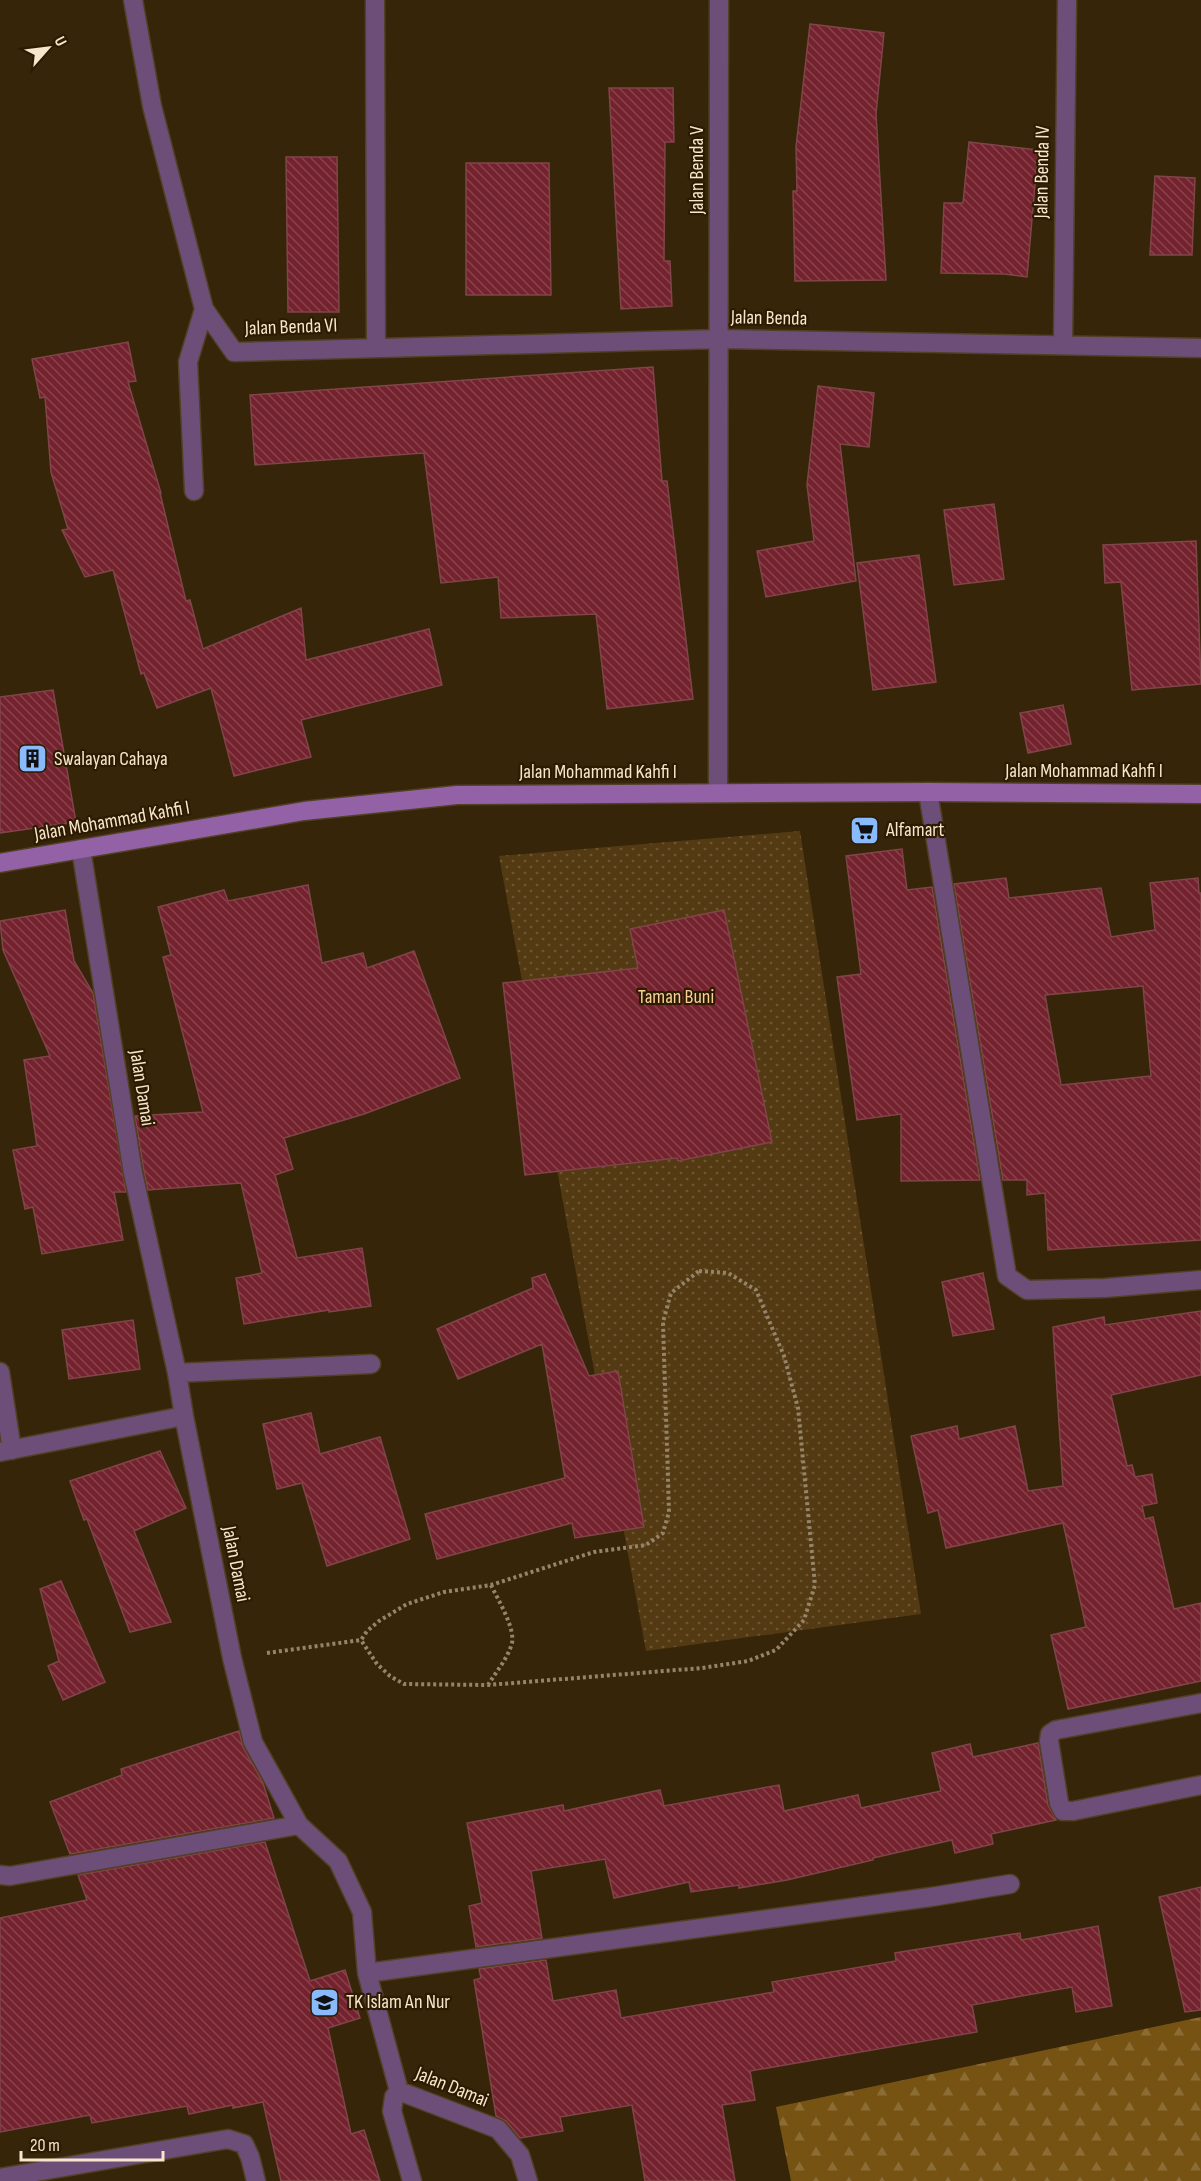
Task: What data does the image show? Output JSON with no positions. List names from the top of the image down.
{
  "streets": {
    "main road": ["Jalan Mohammad Kahfi I"],
    "street": [
      "Jalan Benda V",
      "Jalan Benda IV",
      "Jalan Benda",
      "Jalan Benda VI",
      "Jalan Damai"
    ]
  },
  "crossings": [
    ["Jalan Benda V", "Jalan Benda"],
    ["Jalan Benda V", "Jalan Benda VI"],
    ["Jalan Benda IV", "Jalan Benda"],
    ["Jalan Benda", "Jalan Benda VI"],
    ["Jalan Benda", "Jalan Mohammad Kahfi I"],
    ["Jalan Mohammad Kahfi I", "Jalan Damai"]
  ],
  "parks": ["Taman Buni"],
  "places": {
    "building": ["Swalayan Cahaya"],
    "supermarket": ["Alfamart"],
    "school or university": ["TK Islam An Nur"]
  },
  "scale_bar": "20 m",
  "north": "top right"
}
